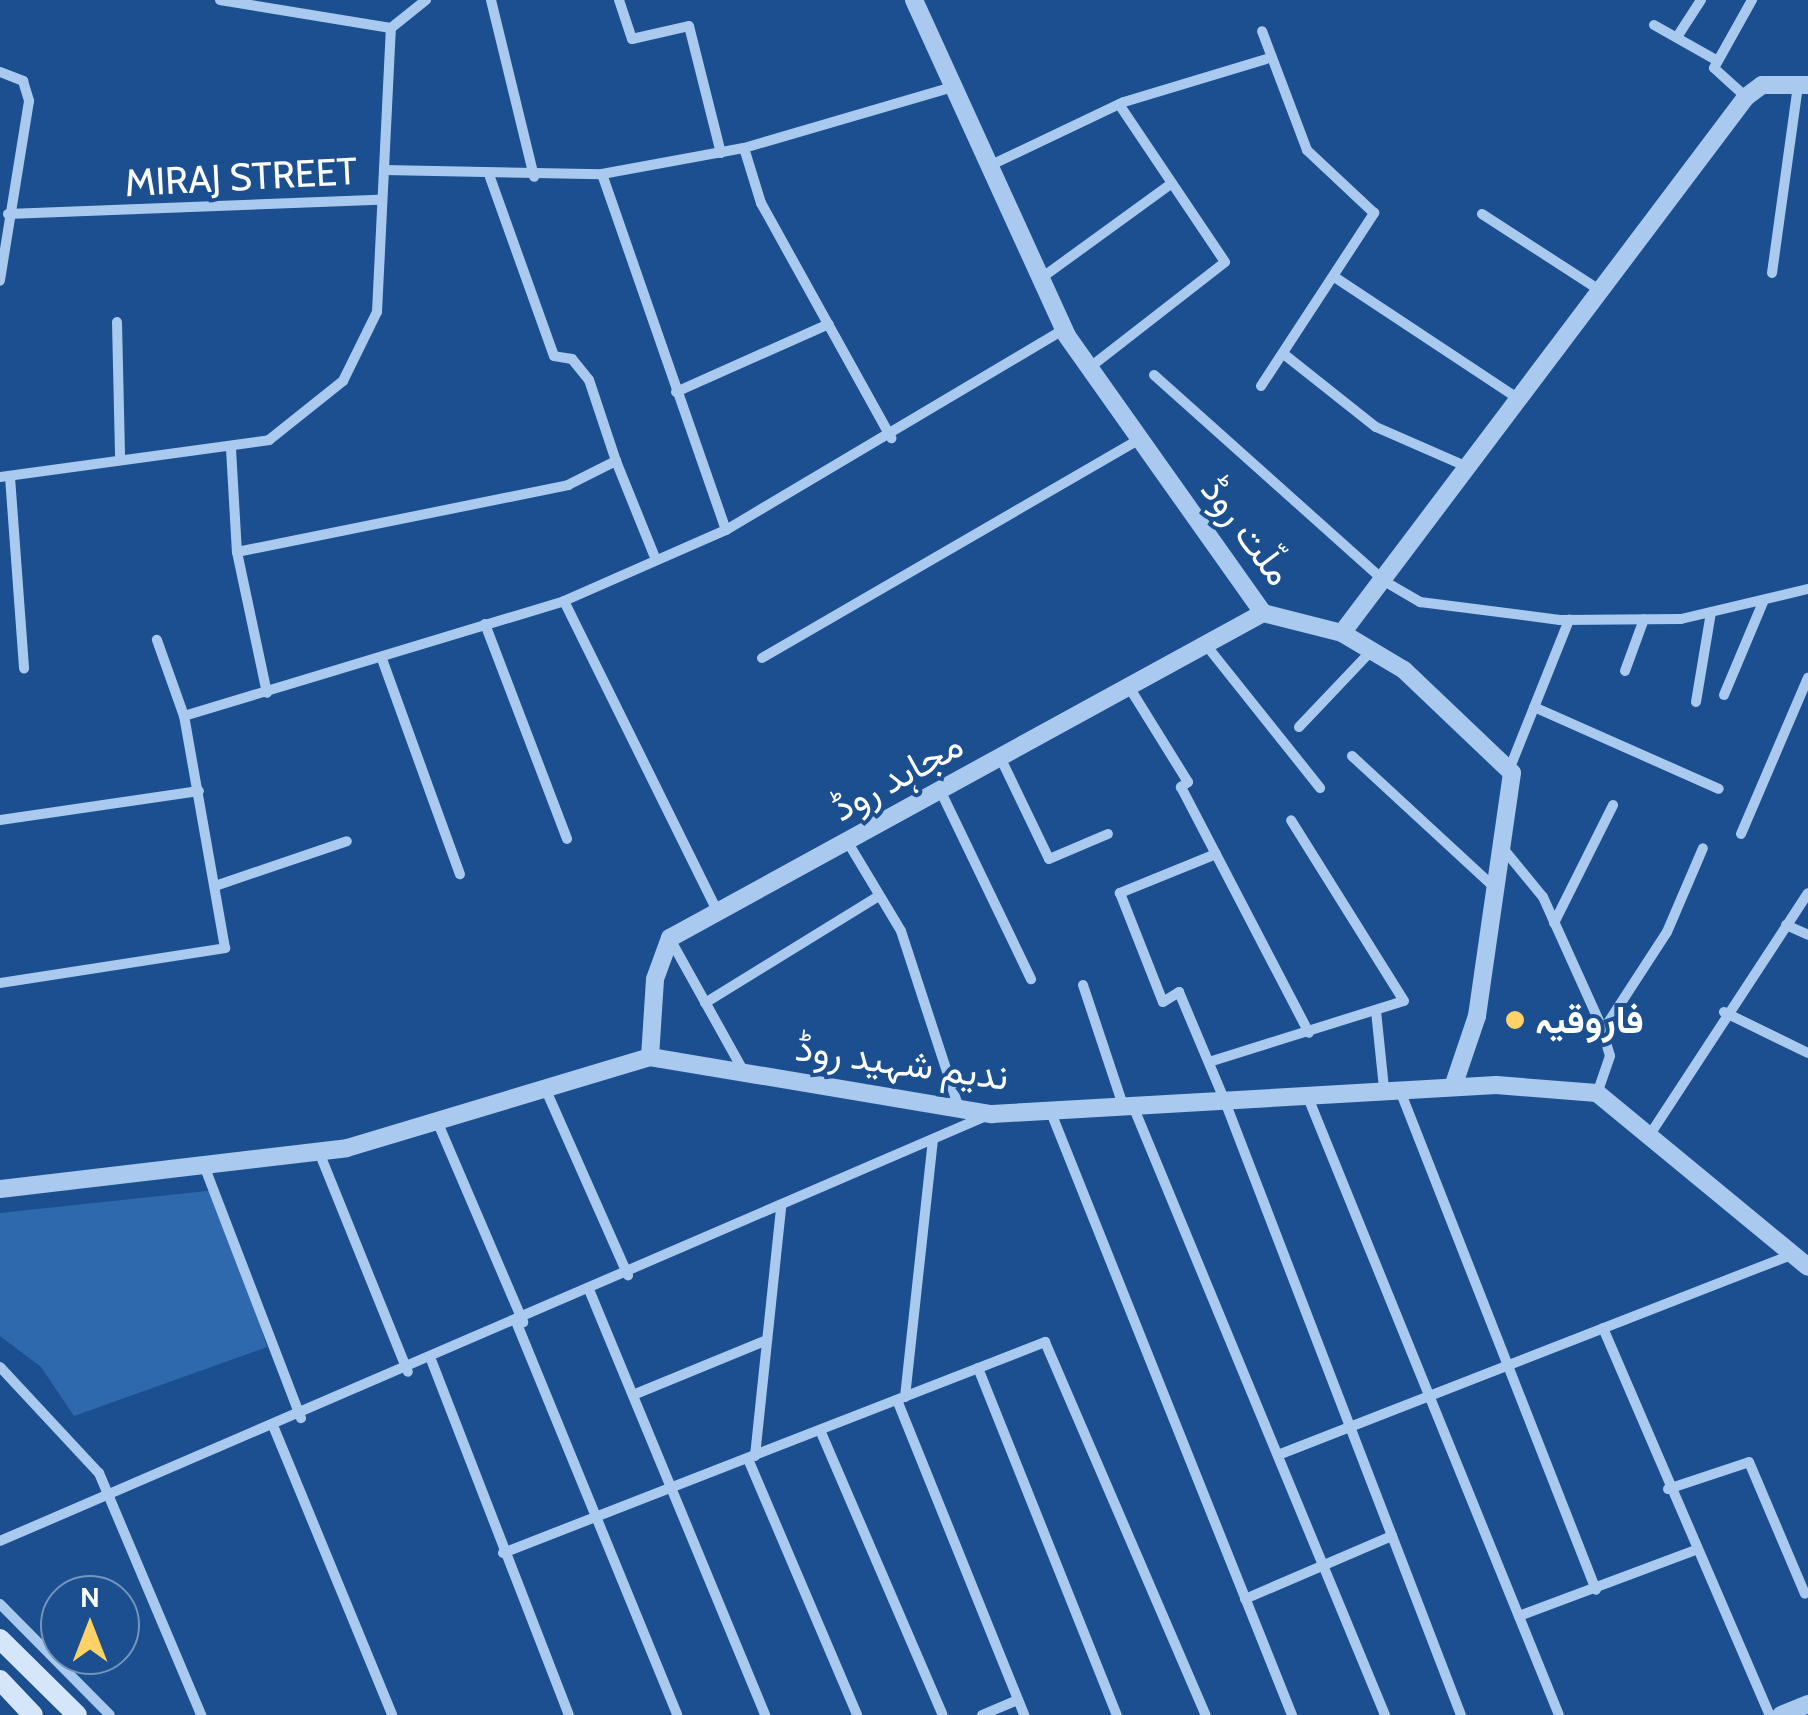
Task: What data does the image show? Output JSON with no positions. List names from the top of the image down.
{
  "streets": {
    "street": [
      "MIRAJ STREET",
      "ملّت روڈ",
      "مجاہد روڈ",
      "ندیم شہید روڈ"
    ]
  },
  "crossings": [
    ["ملّت روڈ", "مجاہد روڈ"]
  ],
  "places": ["فاروقیہ"],
  "north": "top"
}
